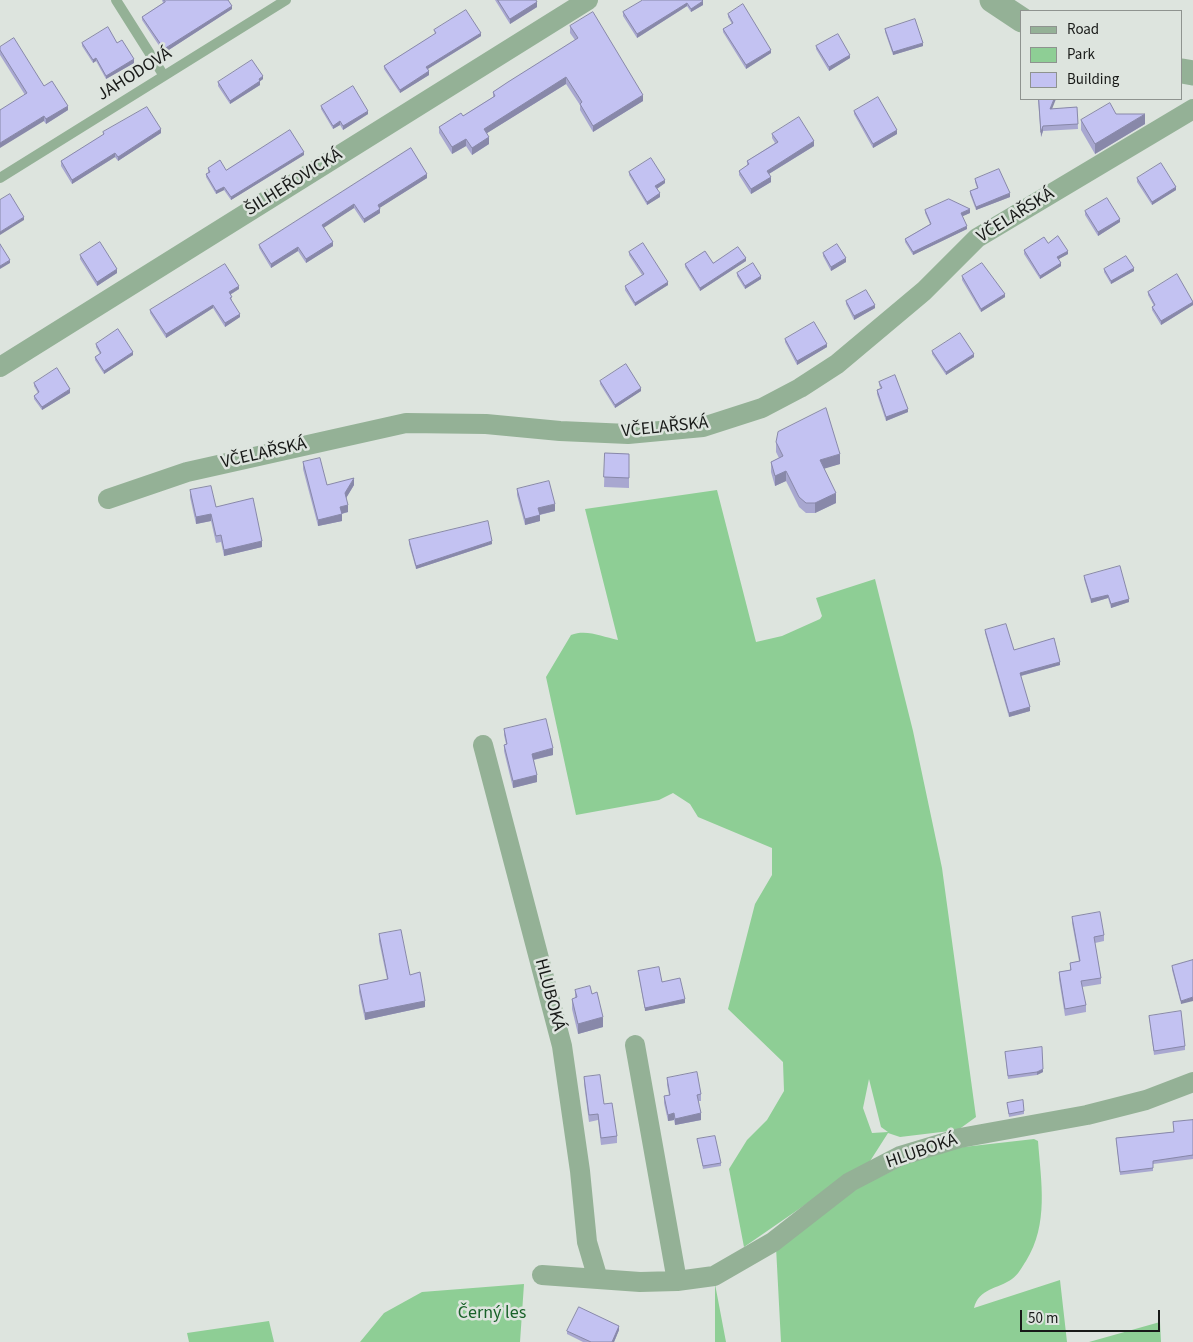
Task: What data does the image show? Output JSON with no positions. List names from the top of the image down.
{
  "streets": {
    "street": ["ŠILHEŘOVICKÁ", "VČELAŘSKÁ", "HLUBOKÁ"],
    "lane": ["JAHODOVÁ"]
  },
  "parks": ["Černý les"],
  "legend": ["Road", "Park", "Building"],
  "scale_bar": "50 m"
}
